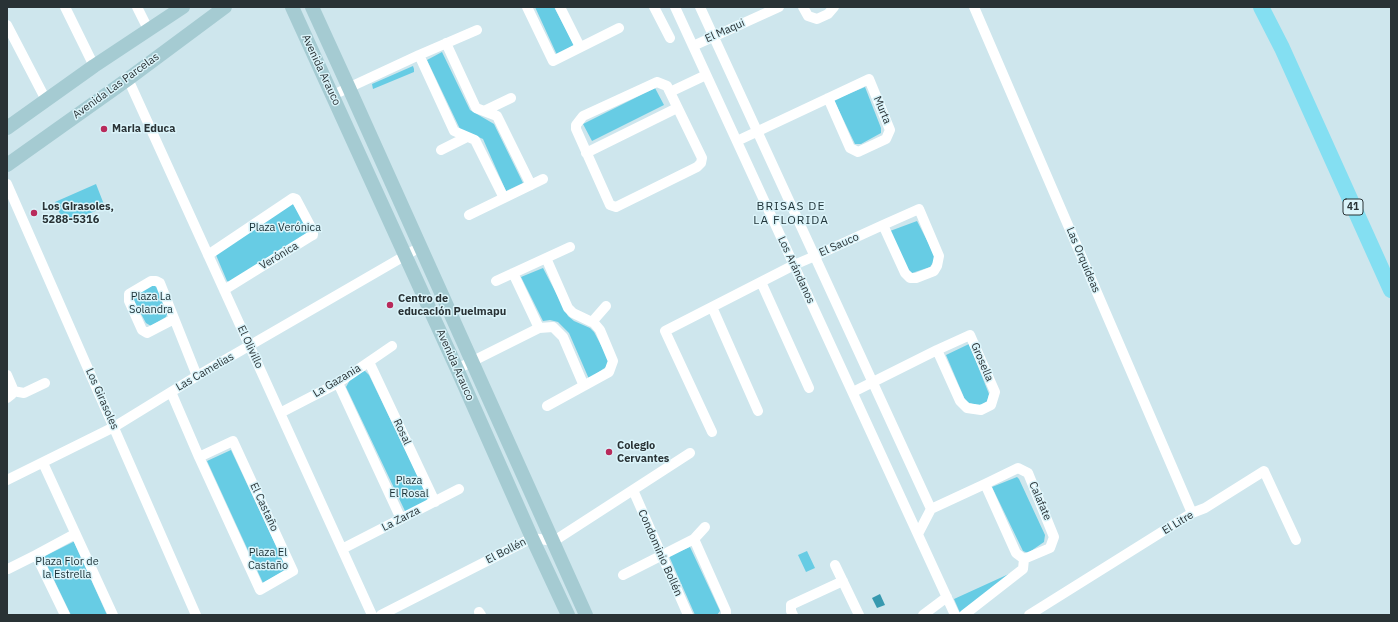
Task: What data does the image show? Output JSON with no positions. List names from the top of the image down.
{
  "streets": {
    "main road": ["41"],
    "street": [
      "El Maqui",
      "Avenida Arauco",
      "Avenida Las Parcelas",
      "Murta",
      "El Sauco",
      "Verónica",
      "Las Orquídeas",
      "Los Arándanos",
      "El Olivillo",
      "Grosella",
      "Las Camelias",
      "La Gazania",
      "Los Girasoles",
      "Rosal",
      "Calafate",
      "El Castaño",
      "La Zarza",
      "El Litre",
      "El Bollén",
      "Condominio Bollén"
    ]
  },
  "crossings": [
    ["El Maqui", "Los Arándanos"],
    ["Avenida Arauco", "Las Camelias"],
    ["Avenida Arauco", "El Bollén"],
    ["Avenida Las Parcelas", "El Olivillo"],
    ["Murta", "Los Arándanos"],
    ["El Sauco", "Los Arándanos"],
    ["Verónica", "El Olivillo"],
    ["Las Orquídeas", "El Litre"],
    ["Los Arándanos", "Grosella"],
    ["Los Arándanos", "Calafate"],
    ["El Olivillo", "Las Camelias"],
    ["El Olivillo", "La Gazania"],
    ["El Olivillo", "La Zarza"],
    ["Las Camelias", "Los Girasoles"],
    ["Las Camelias", "El Castaño"],
    ["La Gazania", "Rosal"],
    ["Rosal", "La Zarza"]
  ],
  "districts": ["BRISAS DE LA FLORIDA"],
  "parks": [
    "Plaza Verónica",
    "Plaza La Solandra",
    "Plaza El Rosal",
    "Plaza El Castaño",
    "Plaza Flor de la Estrella"
  ],
  "places": [
    "Maria Educa",
    "Los Girasoles, 5288-5316",
    "Centro de educación Puelmapu",
    "Colegio Cervantes"
  ]
}
